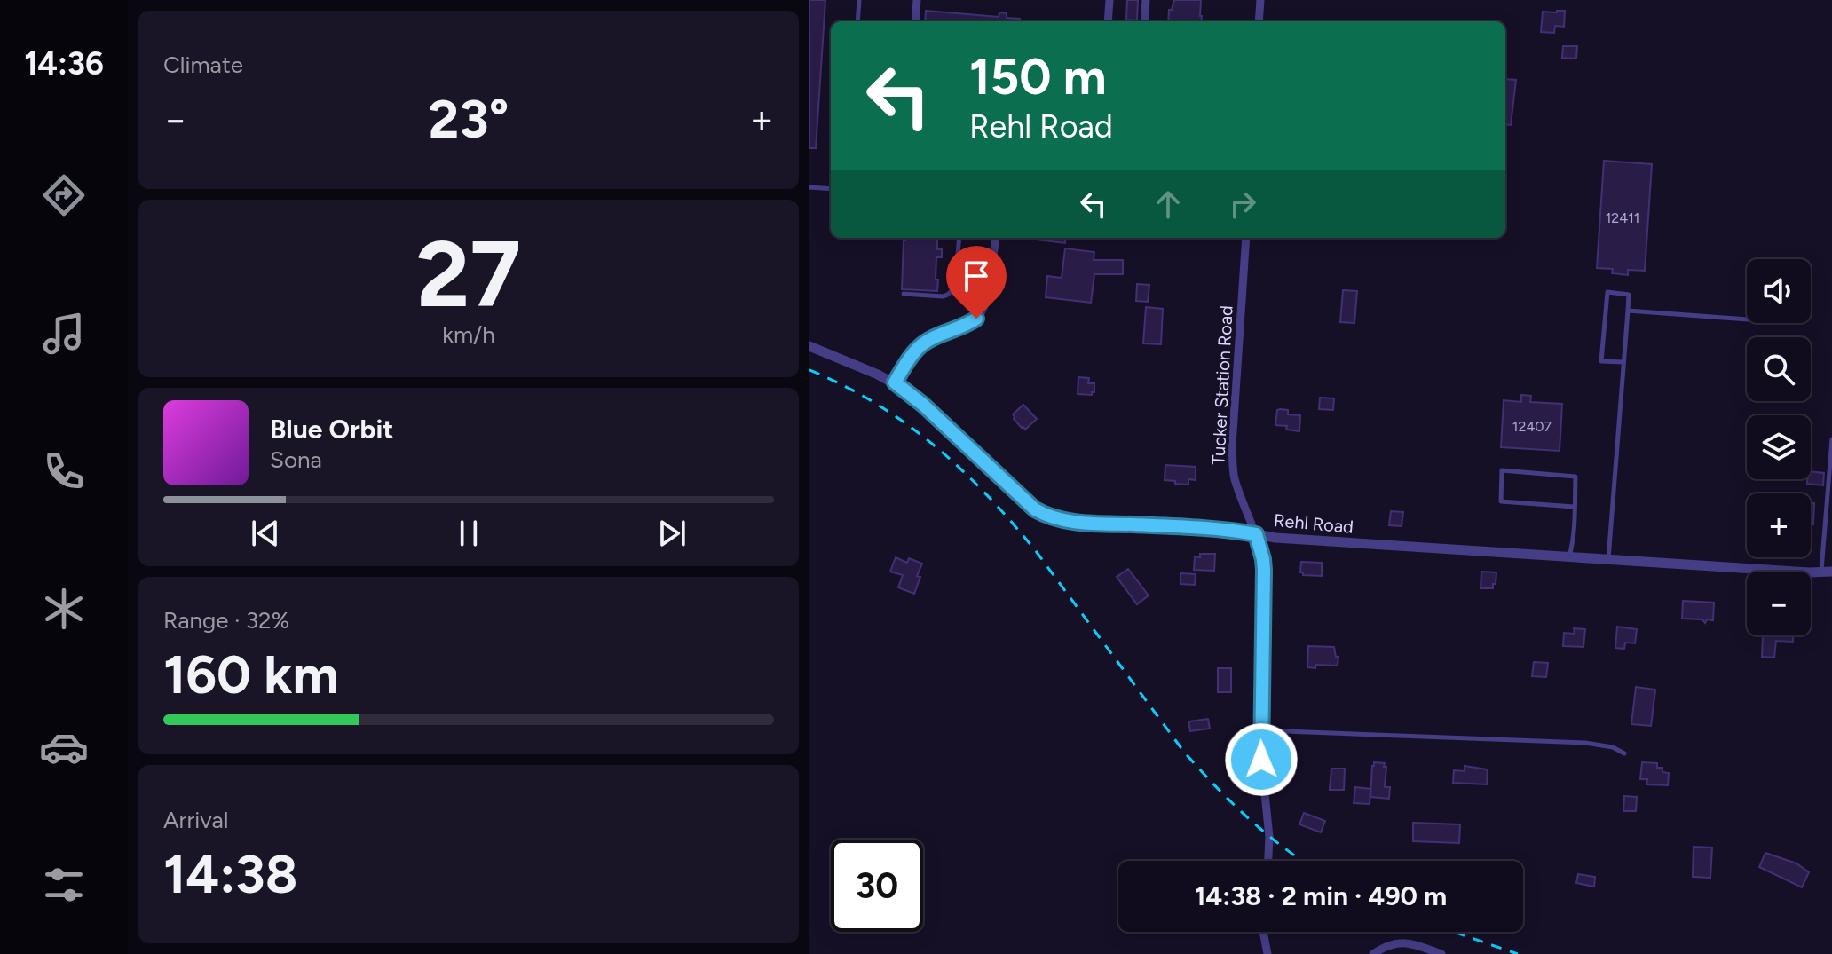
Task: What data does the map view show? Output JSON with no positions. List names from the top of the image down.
{
  "streets": {
    "street": ["Tucker Station Road", "Rehl Road"]
  },
  "crossings": [
    ["Tucker Station Road", "Rehl Road"]
  ],
  "house_numbers": ["12411", "12407"],
  "page": {
    "tabs": "14:36",
    "tile": [
      "Climate",
      ["27", "km/h"],
      ["Range · 32%", "160 km"],
      ["Arrival", "14:38"]
    ],
    "turn": ["150 m", "Rehl Road"],
    "heat": ["−", "23°", "+"],
    "map_buttons": ["+", "−"],
    "song": ["Blue Orbit", "Sona"],
    "limit": "30",
    "trip": "14:38 · 2 min · 490 m"
  }
}
